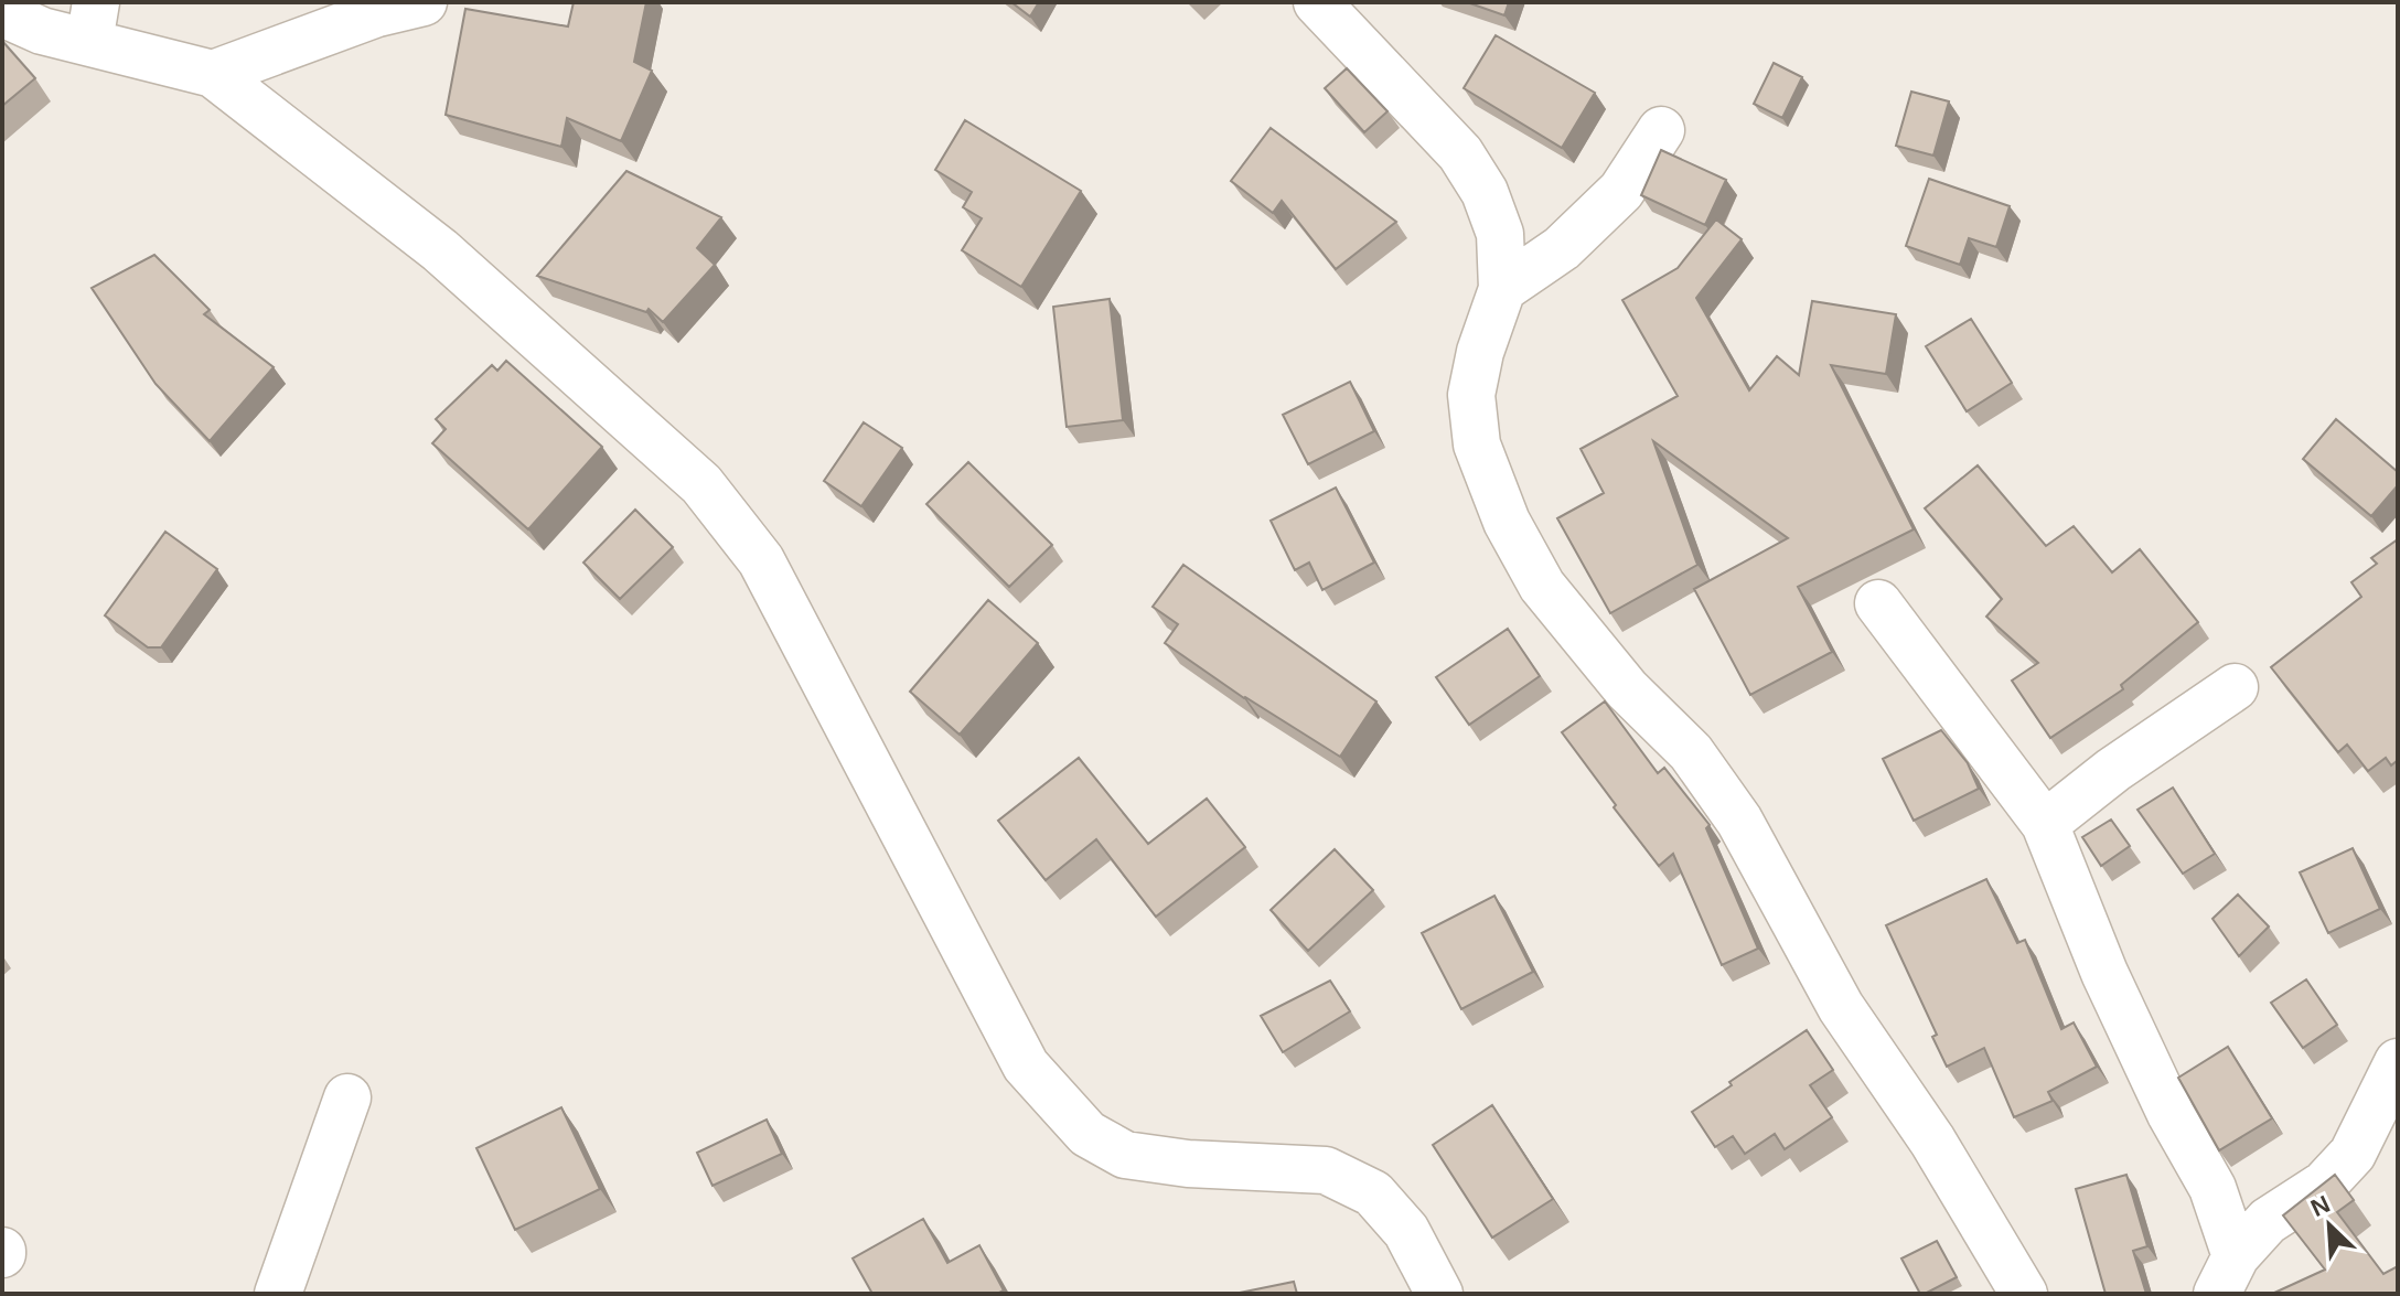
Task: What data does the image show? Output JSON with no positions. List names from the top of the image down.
{
  "north": "top left"
}
